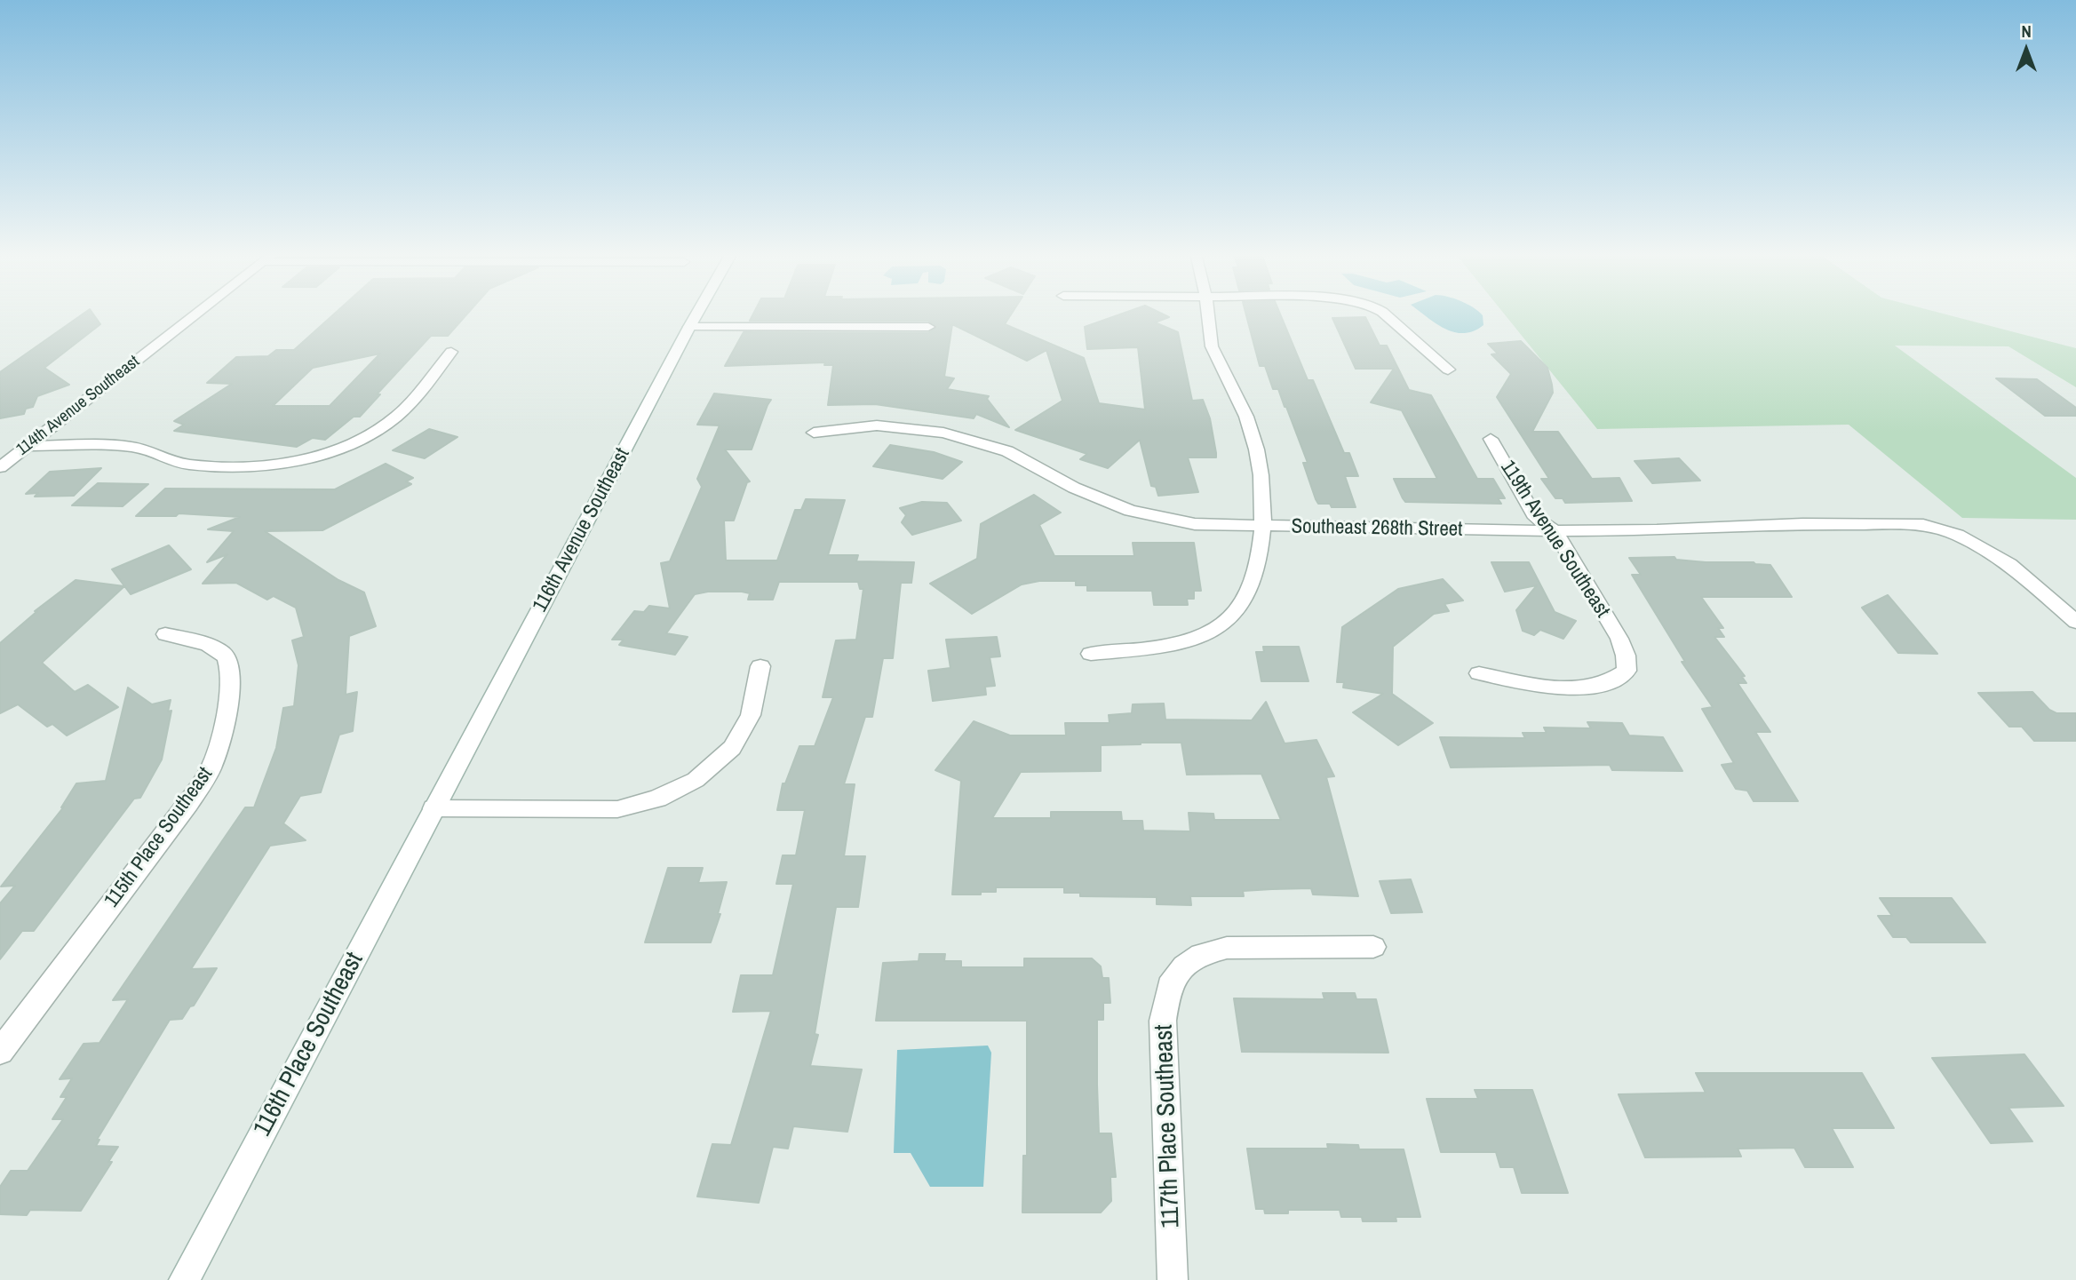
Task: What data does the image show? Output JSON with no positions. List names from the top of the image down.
{
  "streets": {
    "street": [
      "114th Avenue Southeast",
      "Southeast 268th Street",
      "116th Avenue Southeast",
      "119th Avenue Southeast",
      "115th Place Southeast",
      "116th Place Southeast",
      "117th Place Southeast"
    ]
  },
  "crossings": [
    ["Southeast 268th Street", "119th Avenue Southeast"],
    ["116th Avenue Southeast", "116th Place Southeast"]
  ],
  "north": "top"
}
